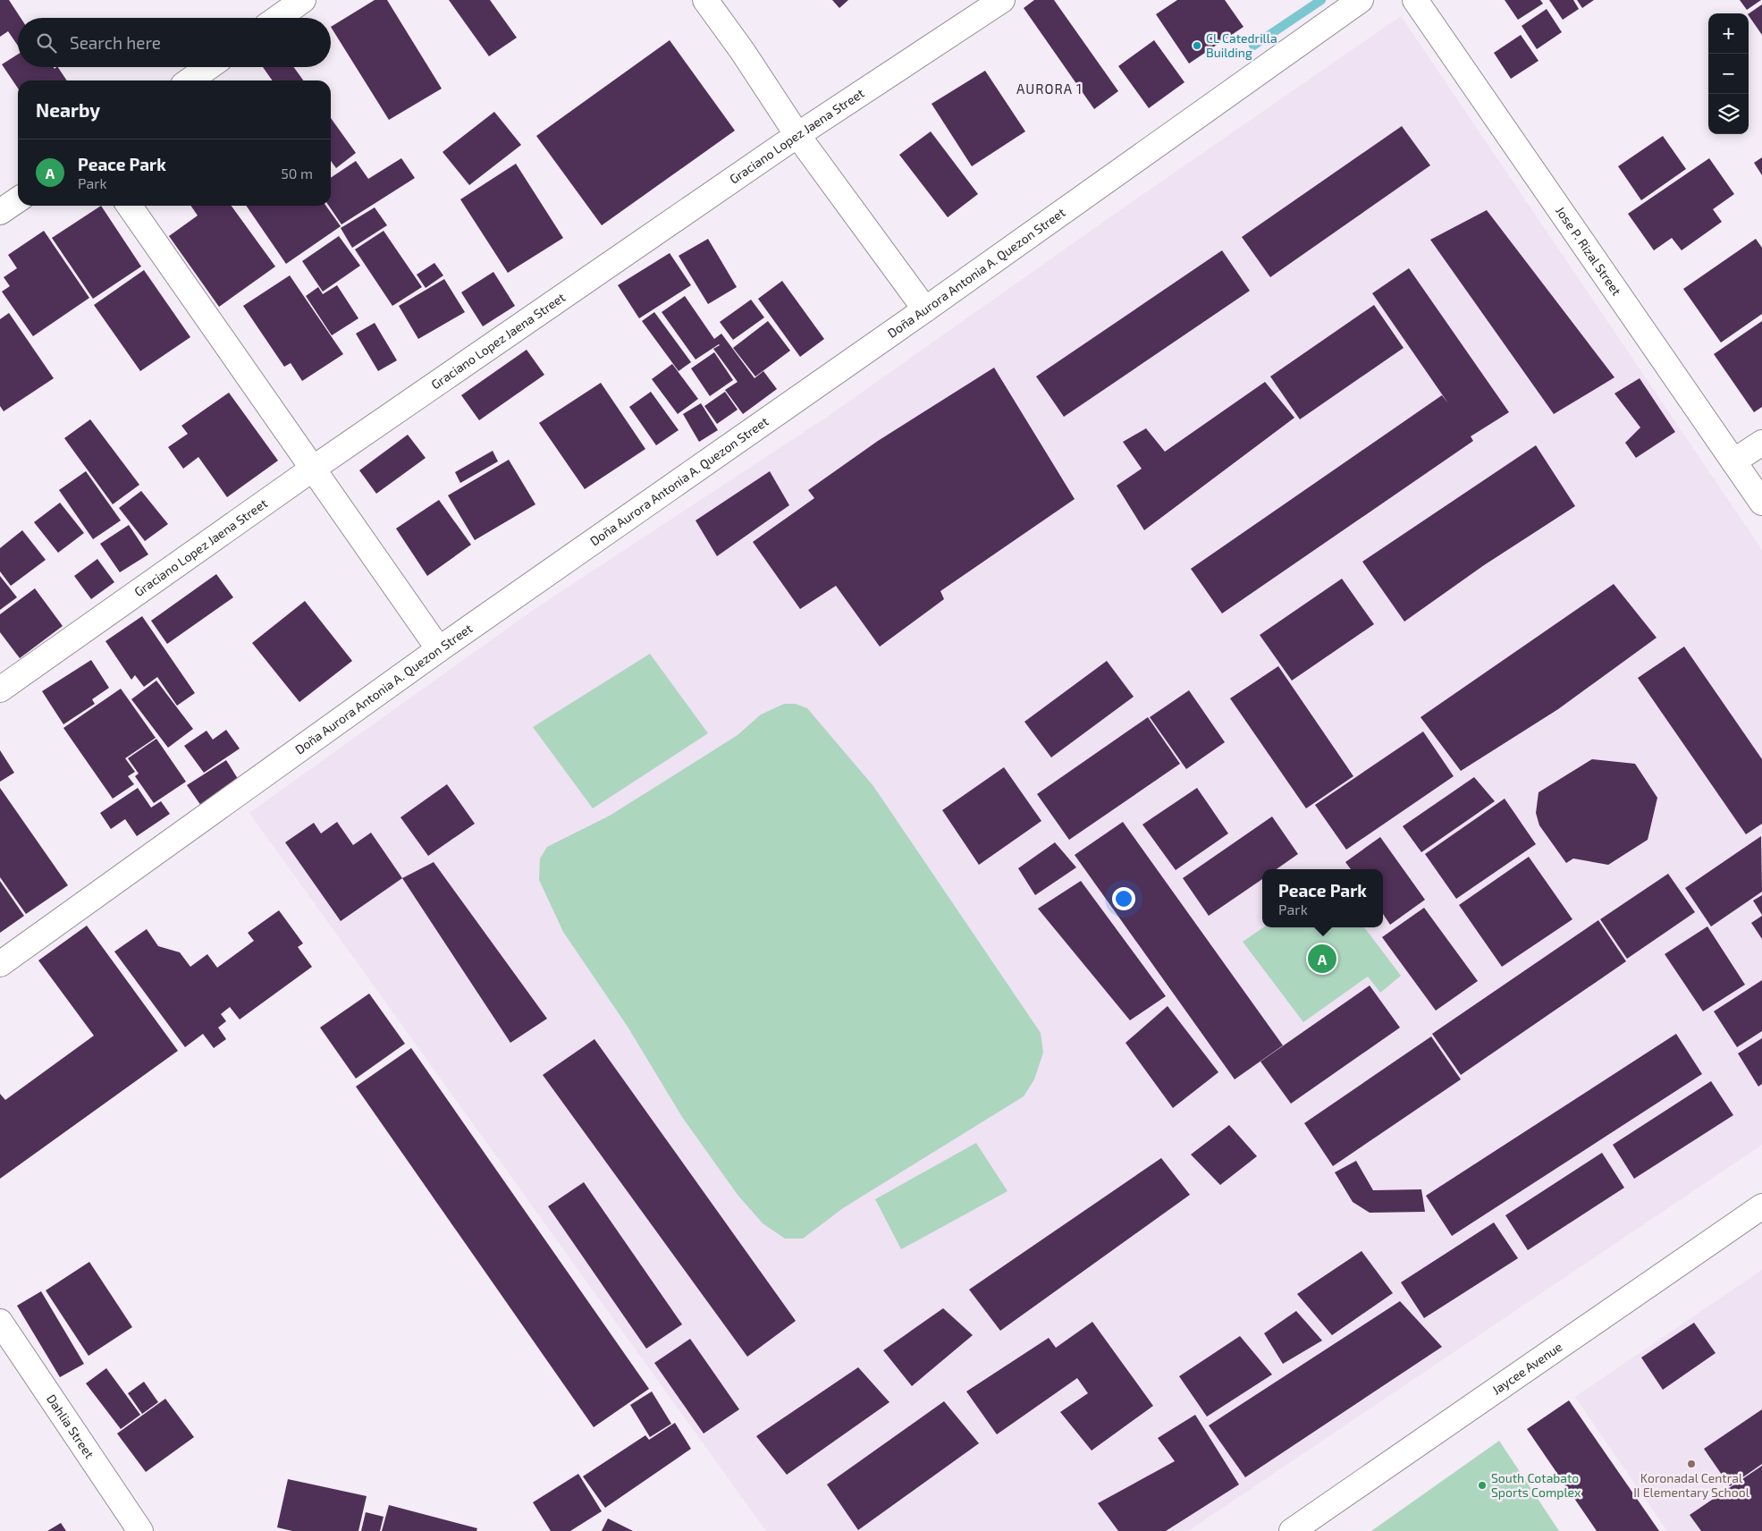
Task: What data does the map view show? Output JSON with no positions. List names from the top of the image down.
{
  "streets": {
    "street": [
      "Graciano Lopez Jaena Street",
      "Jose P. Rizal Street",
      "Doña Aurora Antonia A. Quezon Street",
      "Jaycee Avenue",
      "Dahlia Street"
    ]
  },
  "districts": ["AURORA 1"],
  "places": ["CL Catedrilla Building", "Koronadal Central II Elementary School", "South Cotabato Sports Complex"],
  "page": {
    "map_buttons": ["+", "−"],
    "search": "Search here",
    "heading": "Nearby",
    "list": [
      {
        "mark": "A",
        "name": "Peace Park",
        "note": "Park",
        "value": "50 m"
      }
    ],
    "popup": ["Peace Park", "Park"],
    "pins": "A"
  }
}
